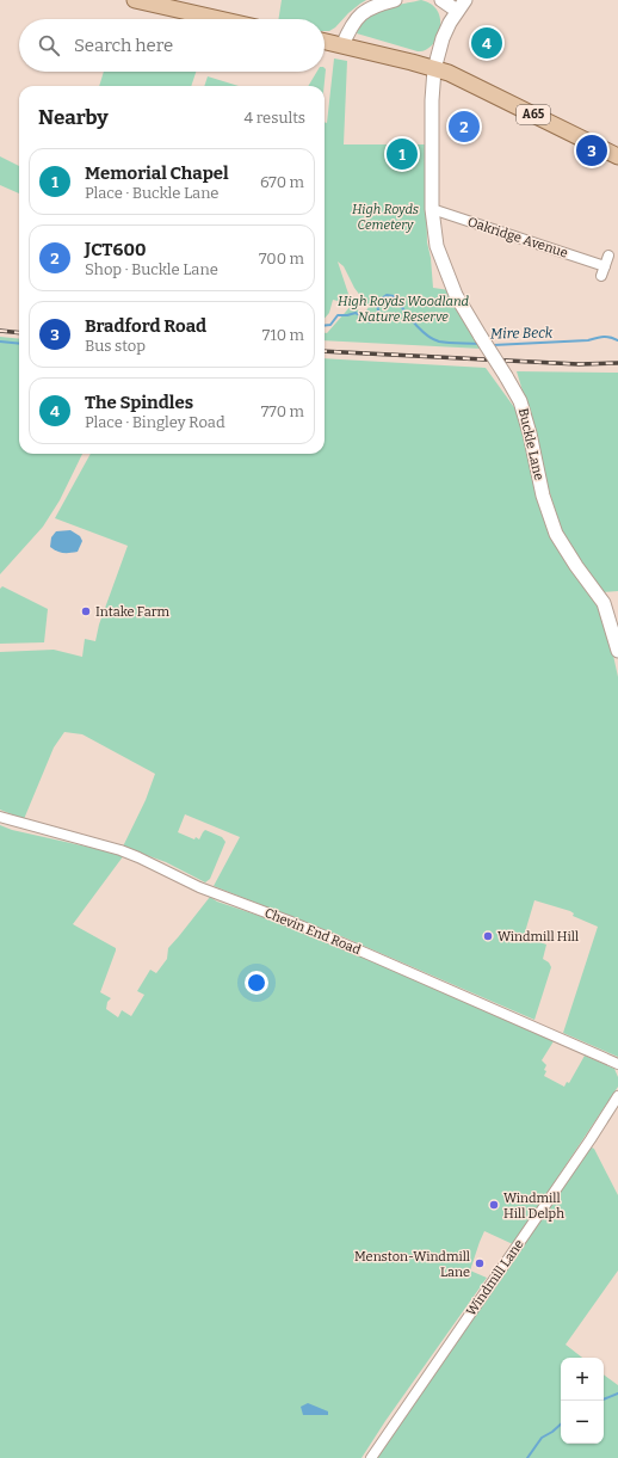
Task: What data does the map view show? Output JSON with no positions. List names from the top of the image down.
{
  "streets": {
    "main road": ["A65"],
    "street": [
      "Oakridge Avenue",
      "Buckle Lane",
      "Chevin End Road",
      "Windmill Lane"
    ]
  },
  "crossings": [
    ["A65", "Buckle Lane"],
    ["Oakridge Avenue", "Buckle Lane"]
  ],
  "water": ["Mire Beck"],
  "parks": ["High Royds Cemetery", "High Royds Woodland Nature Reserve"],
  "places": [
    "Intake Farm",
    "Windmill Hill",
    "Windmill Hill Delph",
    "Menston-Windmill Lane"
  ],
  "page": {
    "search": "Search here",
    "pins": [
      "4",
      "2",
      "3",
      "1"
    ],
    "heading": ["Nearby", "4 results"],
    "list": [
      {
        "mark": "1",
        "name": "Memorial Chapel",
        "note": "Place · Buckle Lane",
        "value": "670 m"
      },
      {
        "mark": "2",
        "name": "JCT600",
        "note": "Shop · Buckle Lane",
        "value": "700 m"
      },
      {
        "mark": "3",
        "name": "Bradford Road",
        "note": "Bus stop",
        "value": "710 m"
      },
      {
        "mark": "4",
        "name": "The Spindles",
        "note": "Place · Bingley Road",
        "value": "770 m"
      }
    ],
    "map_buttons": ["+", "−"]
  }
}
